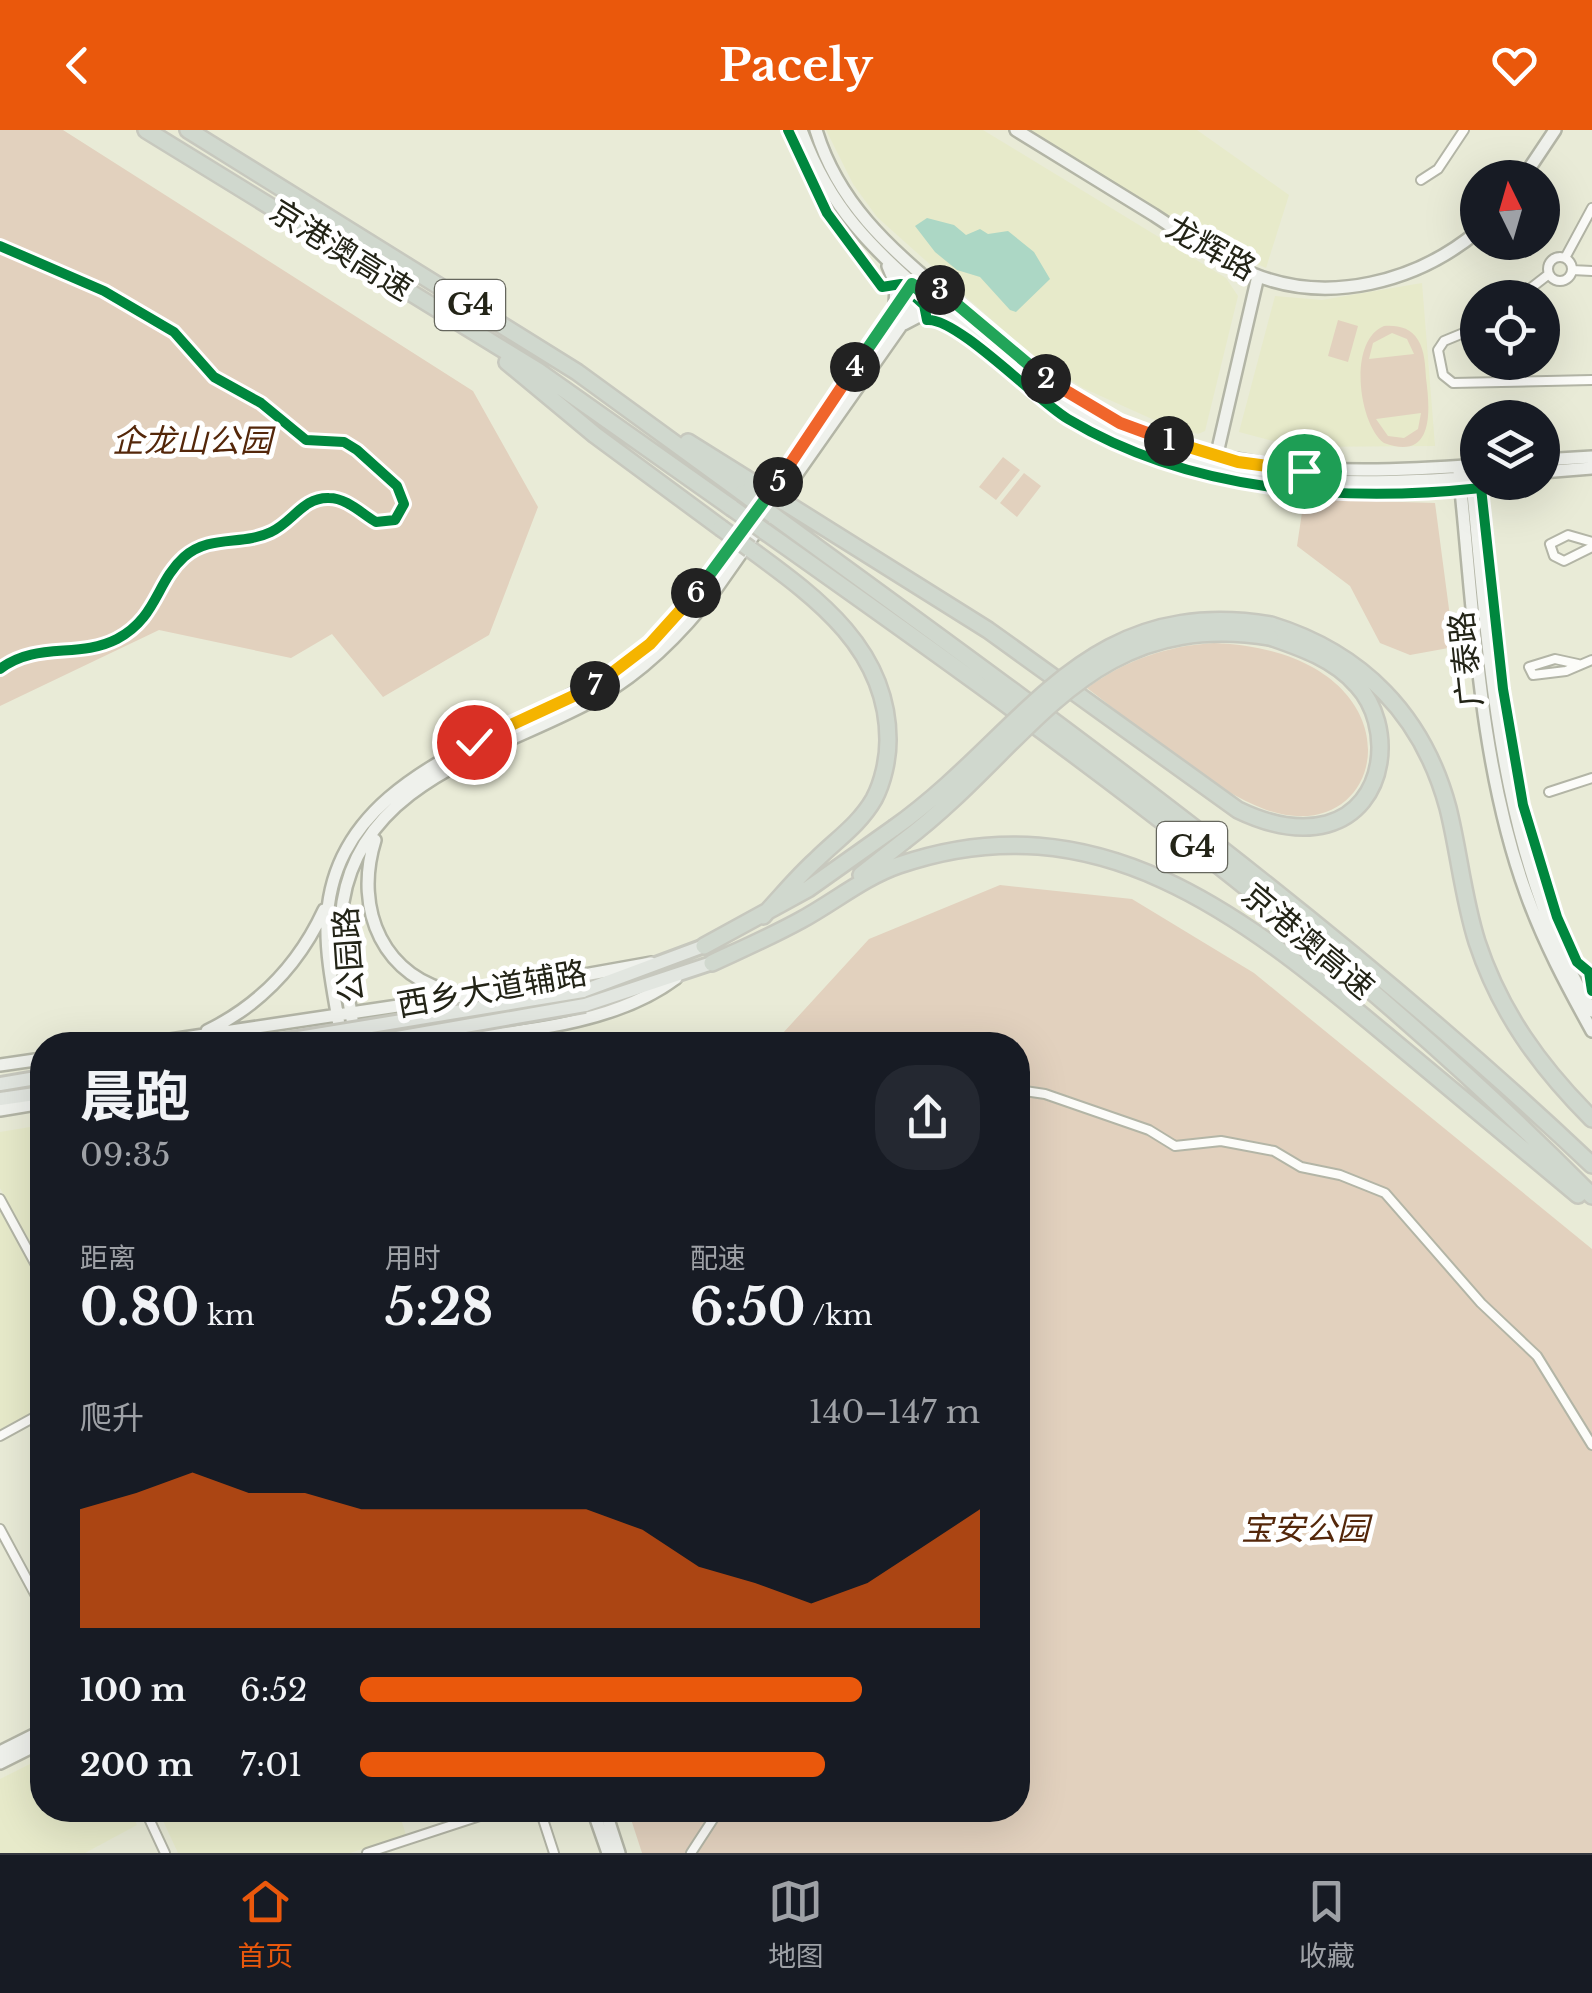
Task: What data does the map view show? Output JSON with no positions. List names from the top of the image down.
{
  "streets": {
    "highway": ["京港澳高速", "G4"],
    "main road": [
      "龙辉路",
      "广泰路",
      "公园路",
      "西乡大道辅路"
    ]
  },
  "crossings": [
    ["公园路", "西乡大道辅路"]
  ],
  "parks": ["企龙山公园", "宝安公园"],
  "north": "top",
  "page": {
    "header": "Pacely",
    "pins": [
      "3",
      "4",
      "2",
      "1",
      "5",
      "6",
      "7"
    ],
    "heading": ["晨跑", "09:35"],
    "stats": [
      ["距离", "0.80 km"],
      ["用时", "5:28"],
      ["配速", "6:50 /km"]
    ],
    "chart": ["爬升", "140–147 m"],
    "list": [
      {
        "name": "100 m",
        "note": "6:52"
      },
      {
        "name": "200 m",
        "note": "7:01"
      }
    ],
    "tabs": ["首页", "地图", "收藏"]
  }
}
